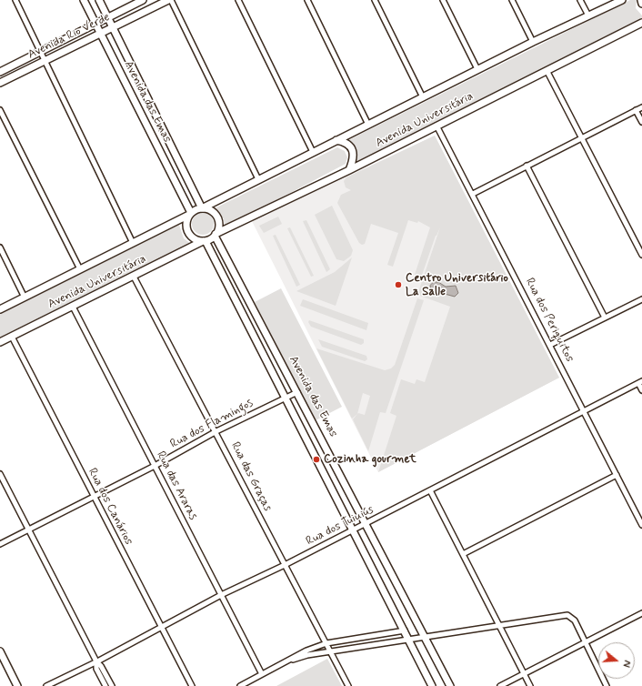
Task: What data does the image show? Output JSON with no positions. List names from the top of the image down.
{
  "streets": {
    "street": [
      "Avenida Rio Verde",
      "Avenida das Emas",
      "Avenida Universitária",
      "Rua dos Periquitos",
      "Rua dos Flamingos",
      "Rua das Graças",
      "Rua das Araras",
      "Rua dos Canários",
      "Rua dos Tuiuiús"
    ]
  },
  "crossings": [
    ["Avenida Rio Verde", "Avenida das Emas"],
    ["Avenida das Emas", "Avenida Universitária"],
    ["Avenida das Emas", "Rua dos Flamingos"],
    ["Avenida das Emas", "Rua dos Tuiuiús"],
    ["Avenida Universitária", "Rua dos Periquitos"],
    ["Avenida Universitária", "Rua das Graças"],
    ["Avenida Universitária", "Rua das Araras"],
    ["Avenida Universitária", "Rua dos Canários"],
    ["Rua dos Periquitos", "Rua dos Tuiuiús"],
    ["Rua dos Flamingos", "Rua das Graças"],
    ["Rua dos Flamingos", "Rua das Araras"],
    ["Rua dos Flamingos", "Rua dos Canários"],
    ["Rua das Graças", "Rua dos Tuiuiús"],
    ["Rua das Araras", "Rua dos Tuiuiús"],
    ["Rua dos Canários", "Rua dos Tuiuiús"]
  ],
  "places": ["Centro Universitário La Salle", "Cozinha gourmet"],
  "north": "right"
}
